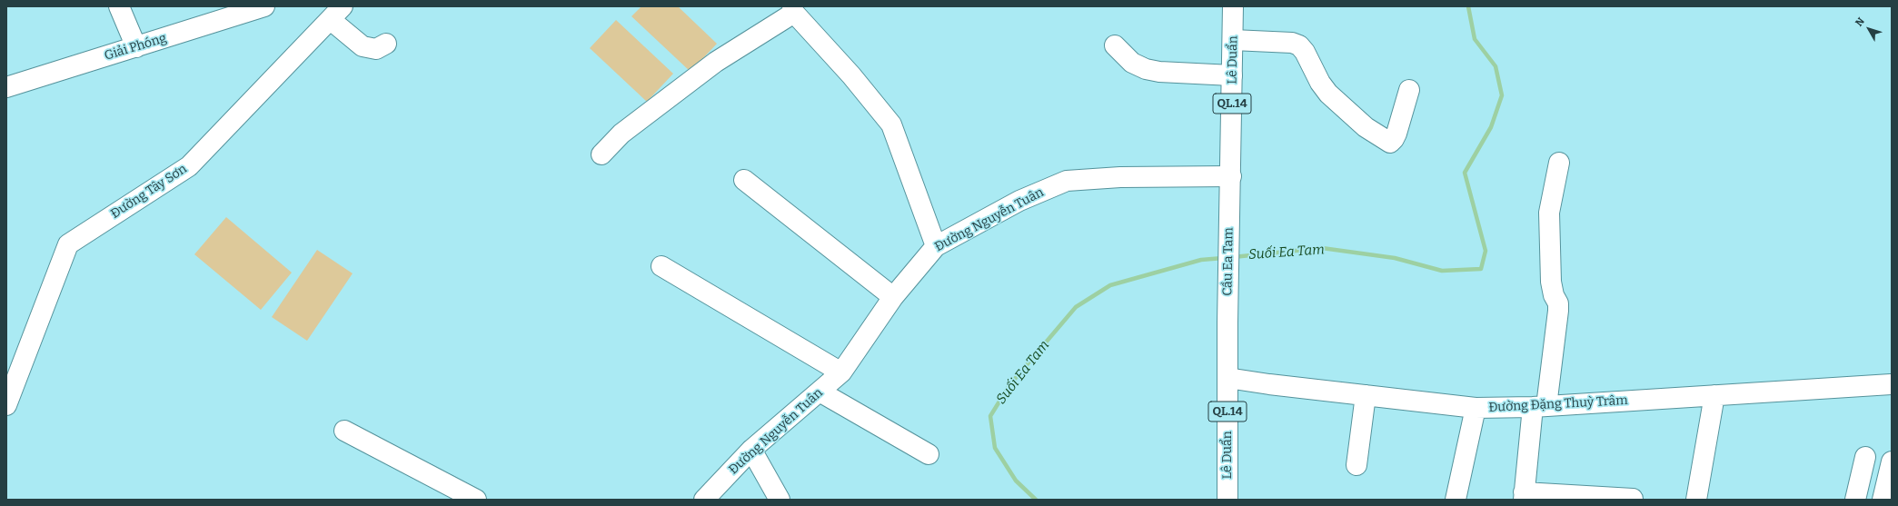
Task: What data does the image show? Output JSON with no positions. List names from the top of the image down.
{
  "streets": {
    "street": [
      "Giải Phóng",
      "Lê Duẩn",
      "QL.14",
      "Đường Tây Sơn",
      "Đường Nguyễn Tuân",
      "Cầu Ea Tam",
      "Đường Đặng Thuỳ Trâm"
    ]
  },
  "crossings": [
    ["Lê Duẩn", "Đường Nguyễn Tuân"],
    ["Lê Duẩn", "Cầu Ea Tam"],
    ["Lê Duẩn", "Đường Đặng Thuỳ Trâm"]
  ],
  "water": ["Suối Ea Tam"],
  "north": "top left"
}
